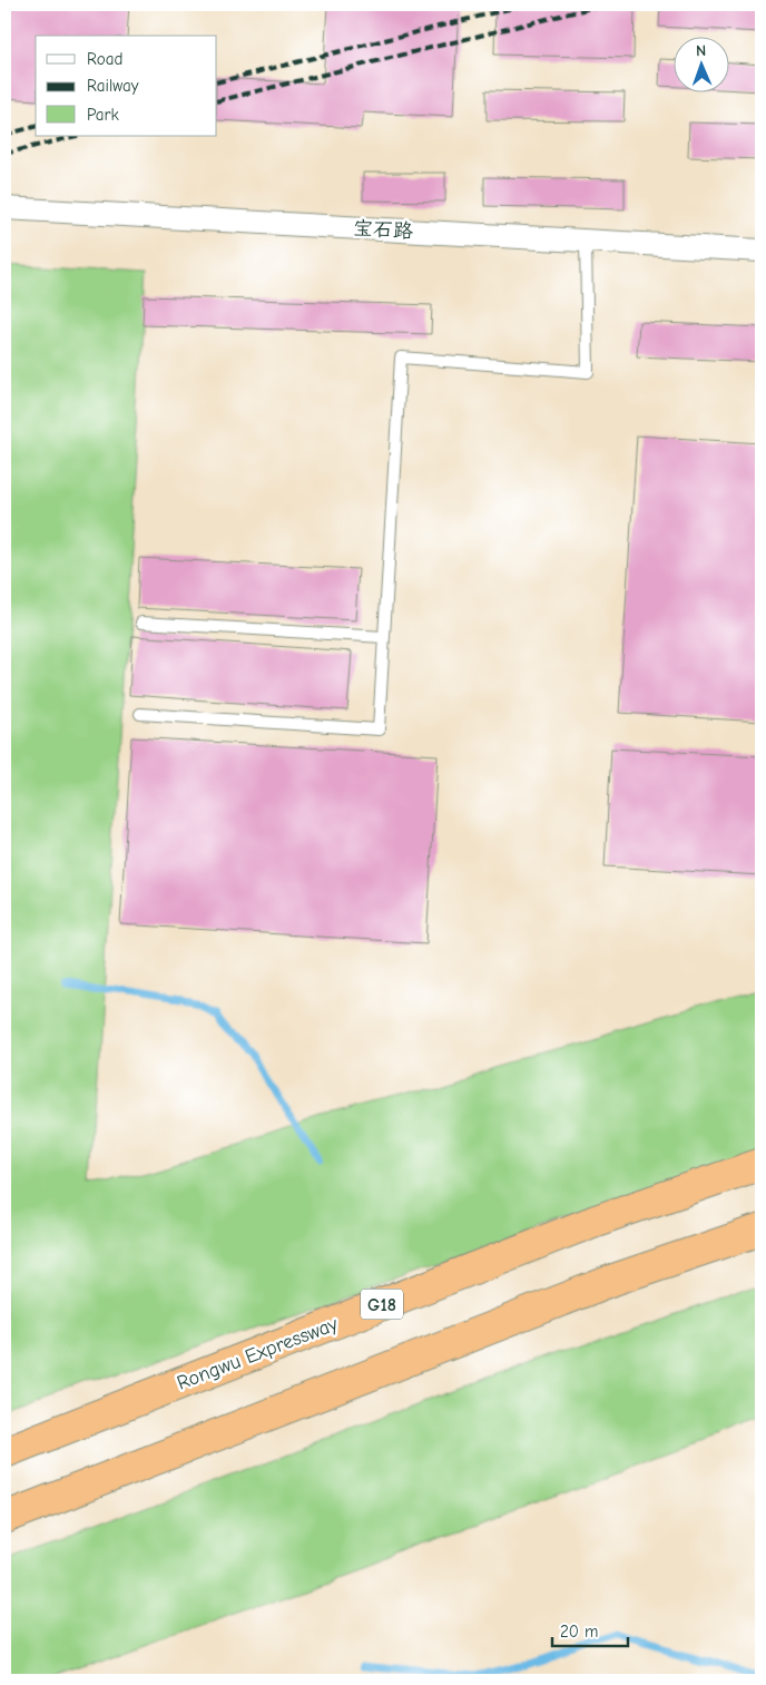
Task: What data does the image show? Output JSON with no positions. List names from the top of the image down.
{
  "streets": {
    "highway": ["G18", "Rongwu Expressway"],
    "street": ["宝石路"]
  },
  "legend": ["Road", "Railway", "Park"],
  "scale_bar": "20 m",
  "north": "top"
}
